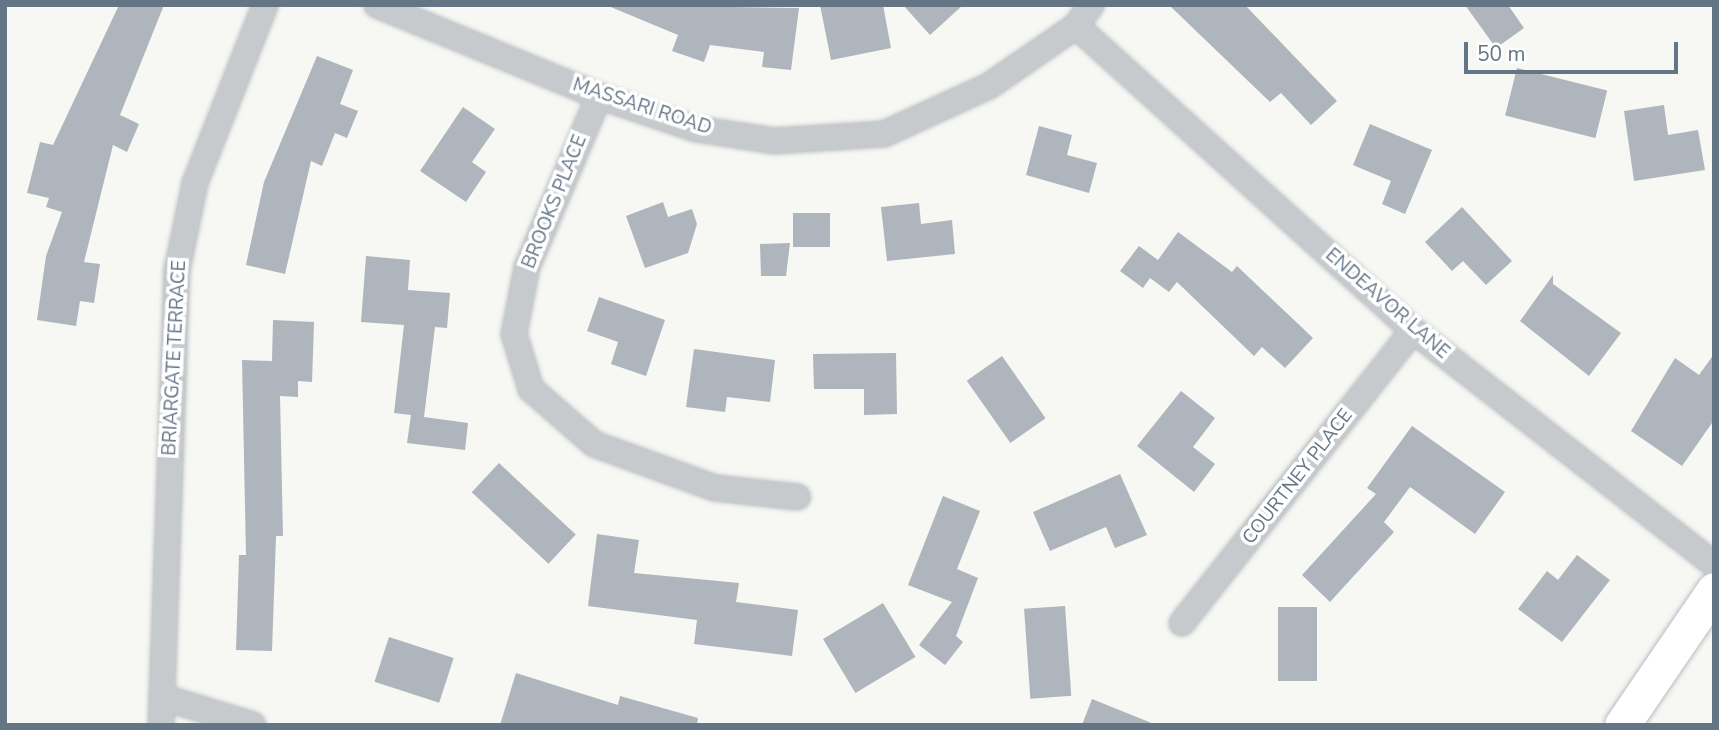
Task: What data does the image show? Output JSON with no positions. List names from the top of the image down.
{
  "streets": {
    "street": [
      "MASSARI ROAD",
      "BROOKS PLACE",
      "ENDEAVOR LANE",
      "BRIARGATE TERRACE",
      "COURTNEY PLACE"
    ]
  },
  "crossings": [
    ["MASSARI ROAD", "BROOKS PLACE"],
    ["MASSARI ROAD", "ENDEAVOR LANE"],
    ["ENDEAVOR LANE", "COURTNEY PLACE"]
  ],
  "scale_bar": "50 m"
}
